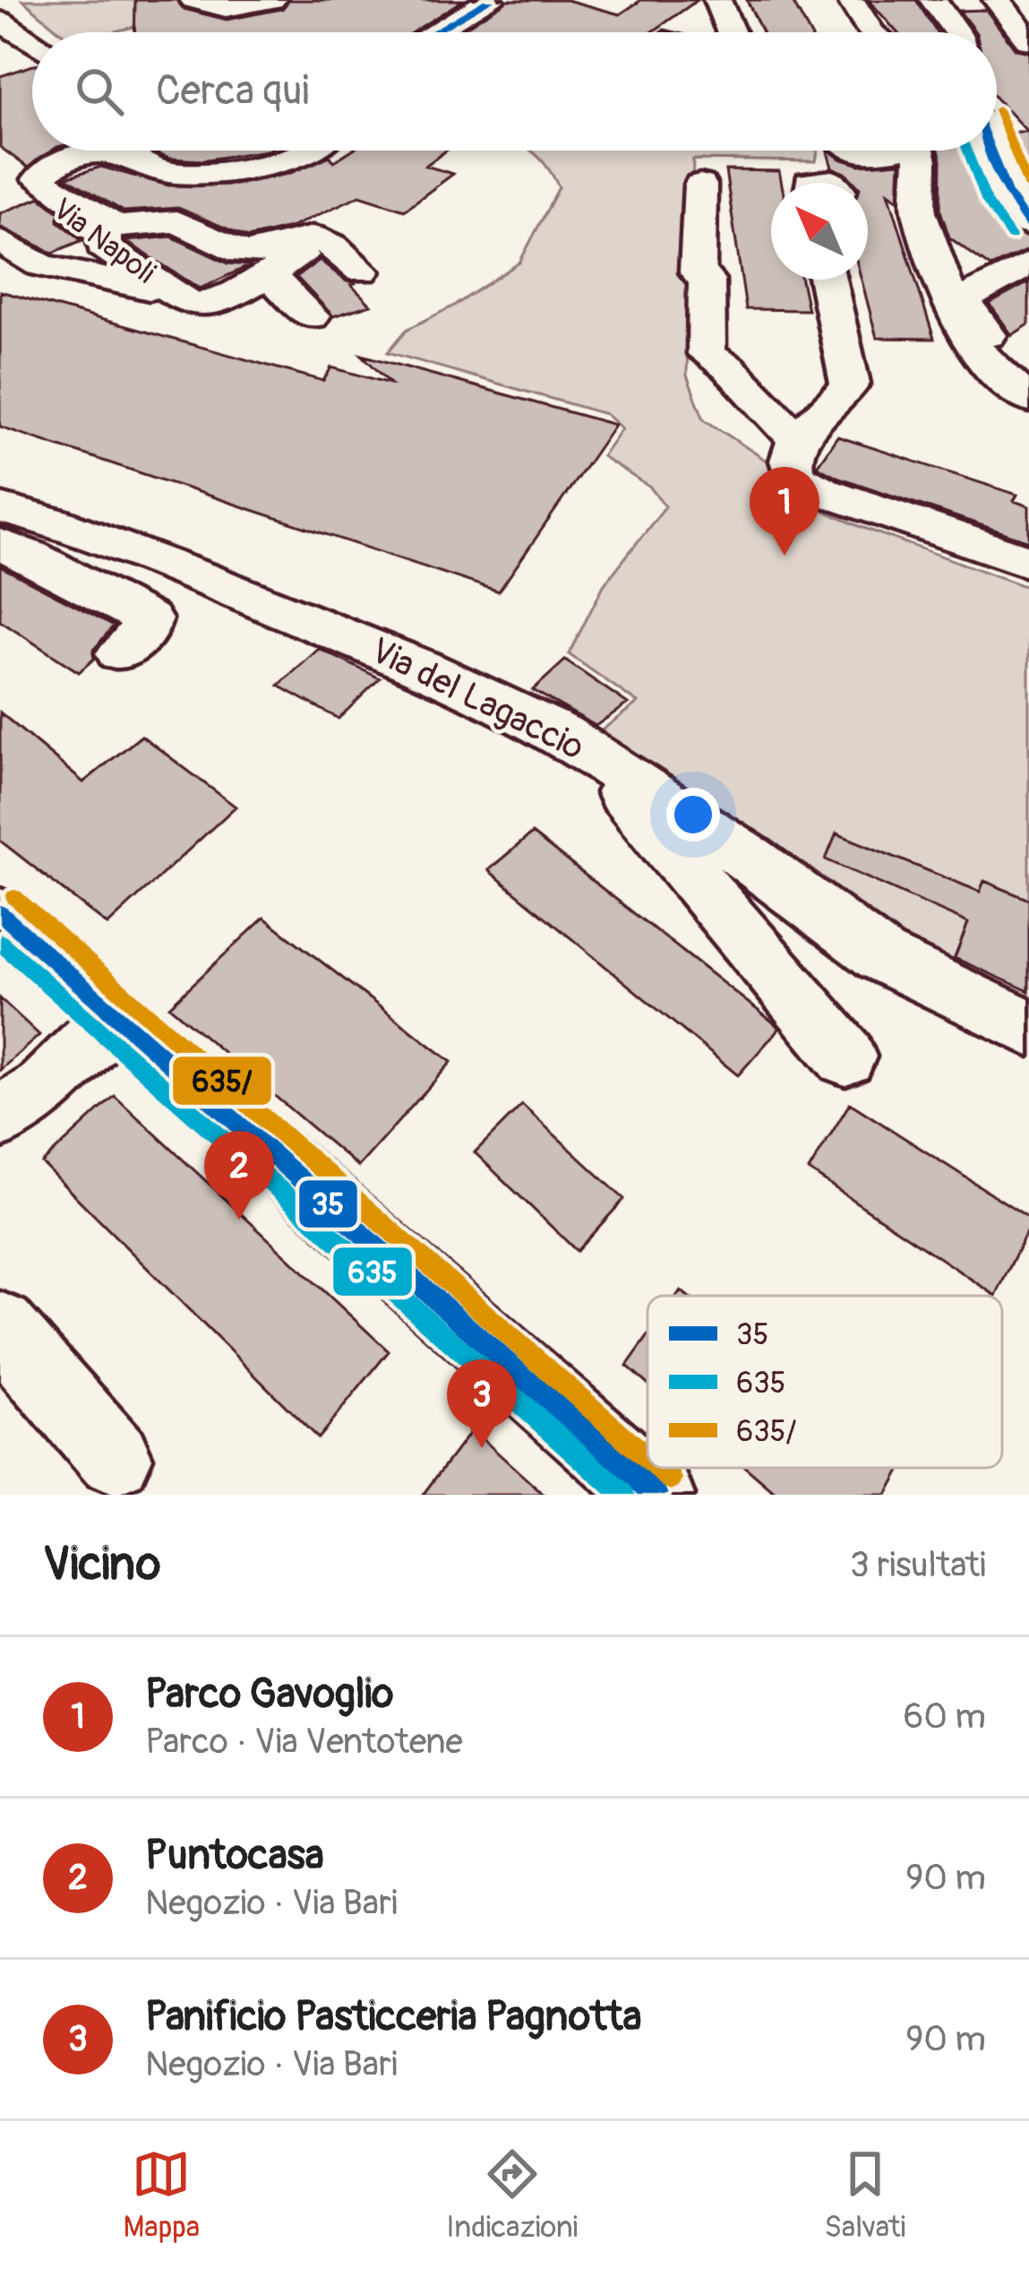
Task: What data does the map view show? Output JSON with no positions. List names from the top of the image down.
{
  "streets": {
    "street": ["Via Napoli", "Via del Lagaccio"]
  },
  "lines": ["transit line 35", "transit line 635/", "transit line 635"],
  "legend": ["35", "635", "635/"],
  "north": "top left",
  "page": {
    "search": "Cerca qui",
    "pins": ["1", "2", "3"],
    "heading": ["Vicino", "3 risultati"],
    "list": [
      {
        "mark": "1",
        "name": "Parco Gavoglio",
        "note": "Parco · Via Ventotene",
        "value": "60 m"
      },
      {
        "mark": "2",
        "name": "Puntocasa",
        "note": "Negozio · Via Bari",
        "value": "90 m"
      },
      {
        "mark": "3",
        "name": "Panificio Pasticceria Pagnotta",
        "note": "Negozio · Via Bari",
        "value": "90 m"
      }
    ],
    "nav": ["Mappa", "Indicazioni", "Salvati"]
  }
}
